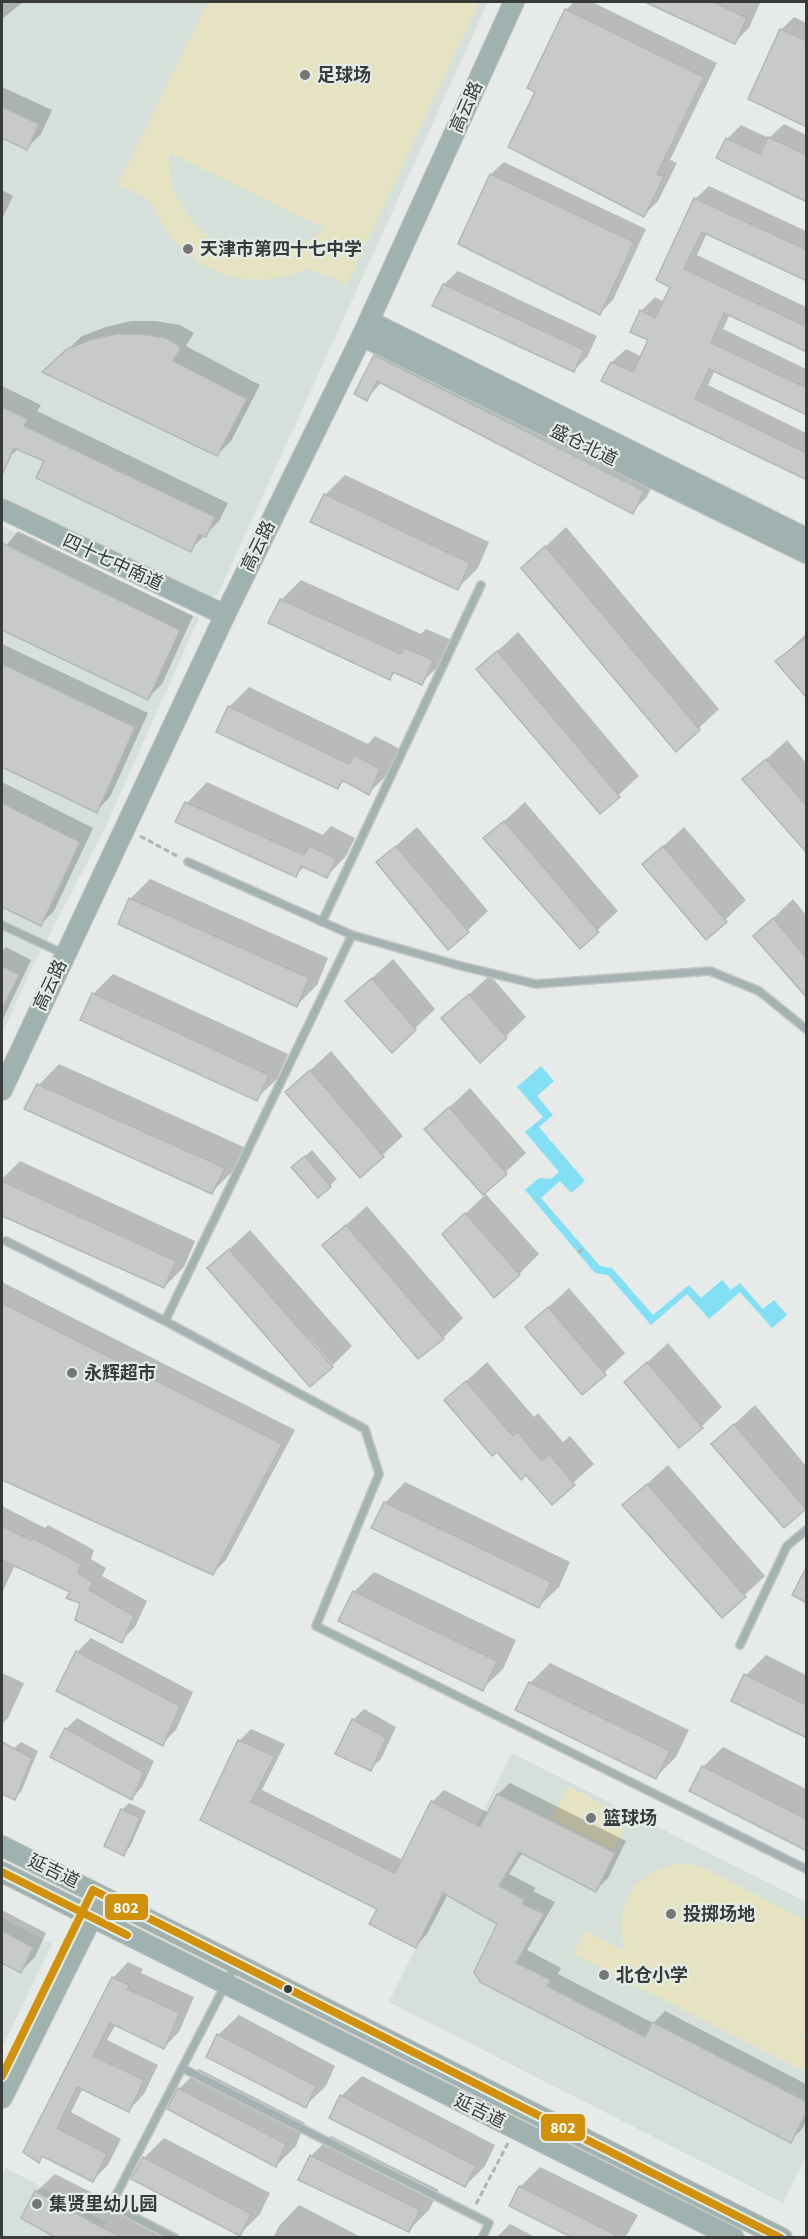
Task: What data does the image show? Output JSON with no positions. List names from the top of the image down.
{
  "streets": {
    "street": [
      "高云路",
      "盛仓北道",
      "四十七中南道",
      "延吉道"
    ]
  },
  "crossings": [
    ["高云路", "盛仓北道"],
    ["高云路", "四十七中南道"]
  ],
  "places": [
    "足球场",
    "天津市第四十七中学",
    "永辉超市",
    "篮球场",
    "投掷场地",
    "北仓小学",
    "集贤里幼儿园"
  ],
  "lines": ["transit line 802"]
}
